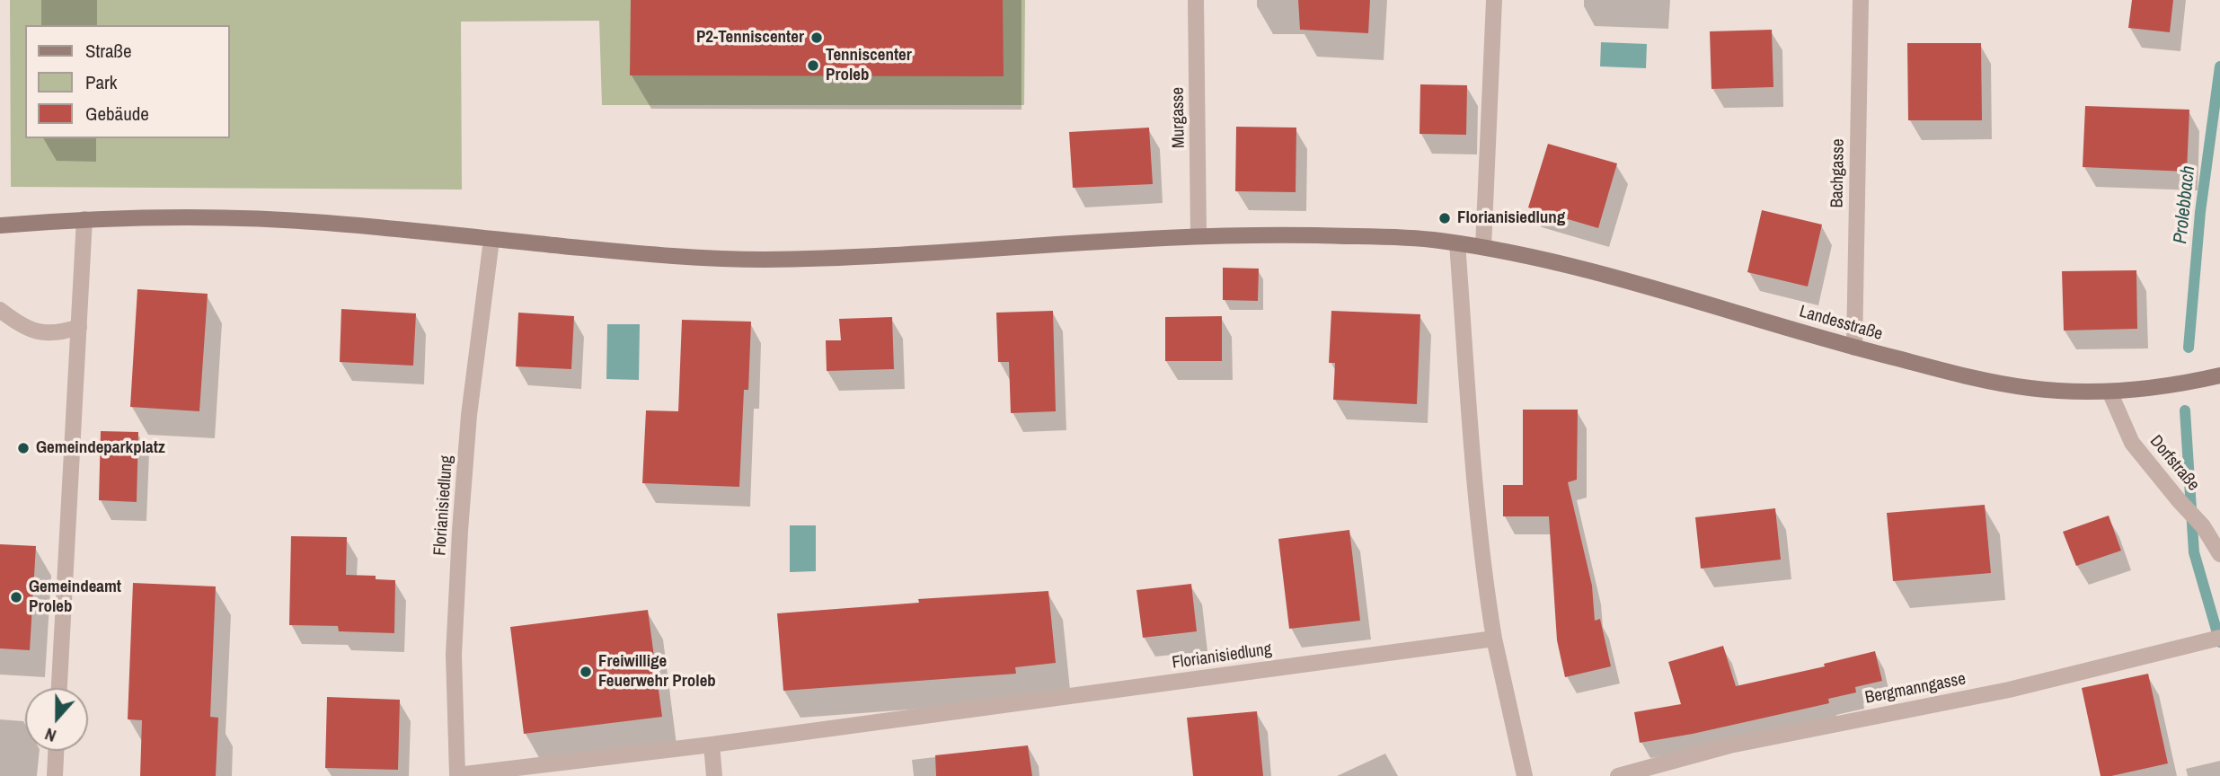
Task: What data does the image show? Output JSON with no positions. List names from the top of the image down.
{
  "streets": {
    "main road": ["Landesstraße"],
    "street": [
      "Murgasse",
      "Bachgasse",
      "Dorfstraße",
      "Florianisiedlung",
      "Bergmanngasse"
    ]
  },
  "crossings": [
    ["Murgasse", "Landesstraße"],
    ["Bachgasse", "Landesstraße"],
    ["Landesstraße", "Dorfstraße"],
    ["Landesstraße", "Florianisiedlung"]
  ],
  "water": ["Prolebbach"],
  "places": [
    "P2-Tenniscenter",
    "Tenniscenter Proleb",
    "Florianisiedlung",
    "Gemeindeparkplatz",
    "Gemeindeamt Proleb",
    "Freiwillige Feuerwehr Proleb"
  ],
  "legend": ["Straße", "Park", "Gebäude"],
  "north": "bottom"
}
